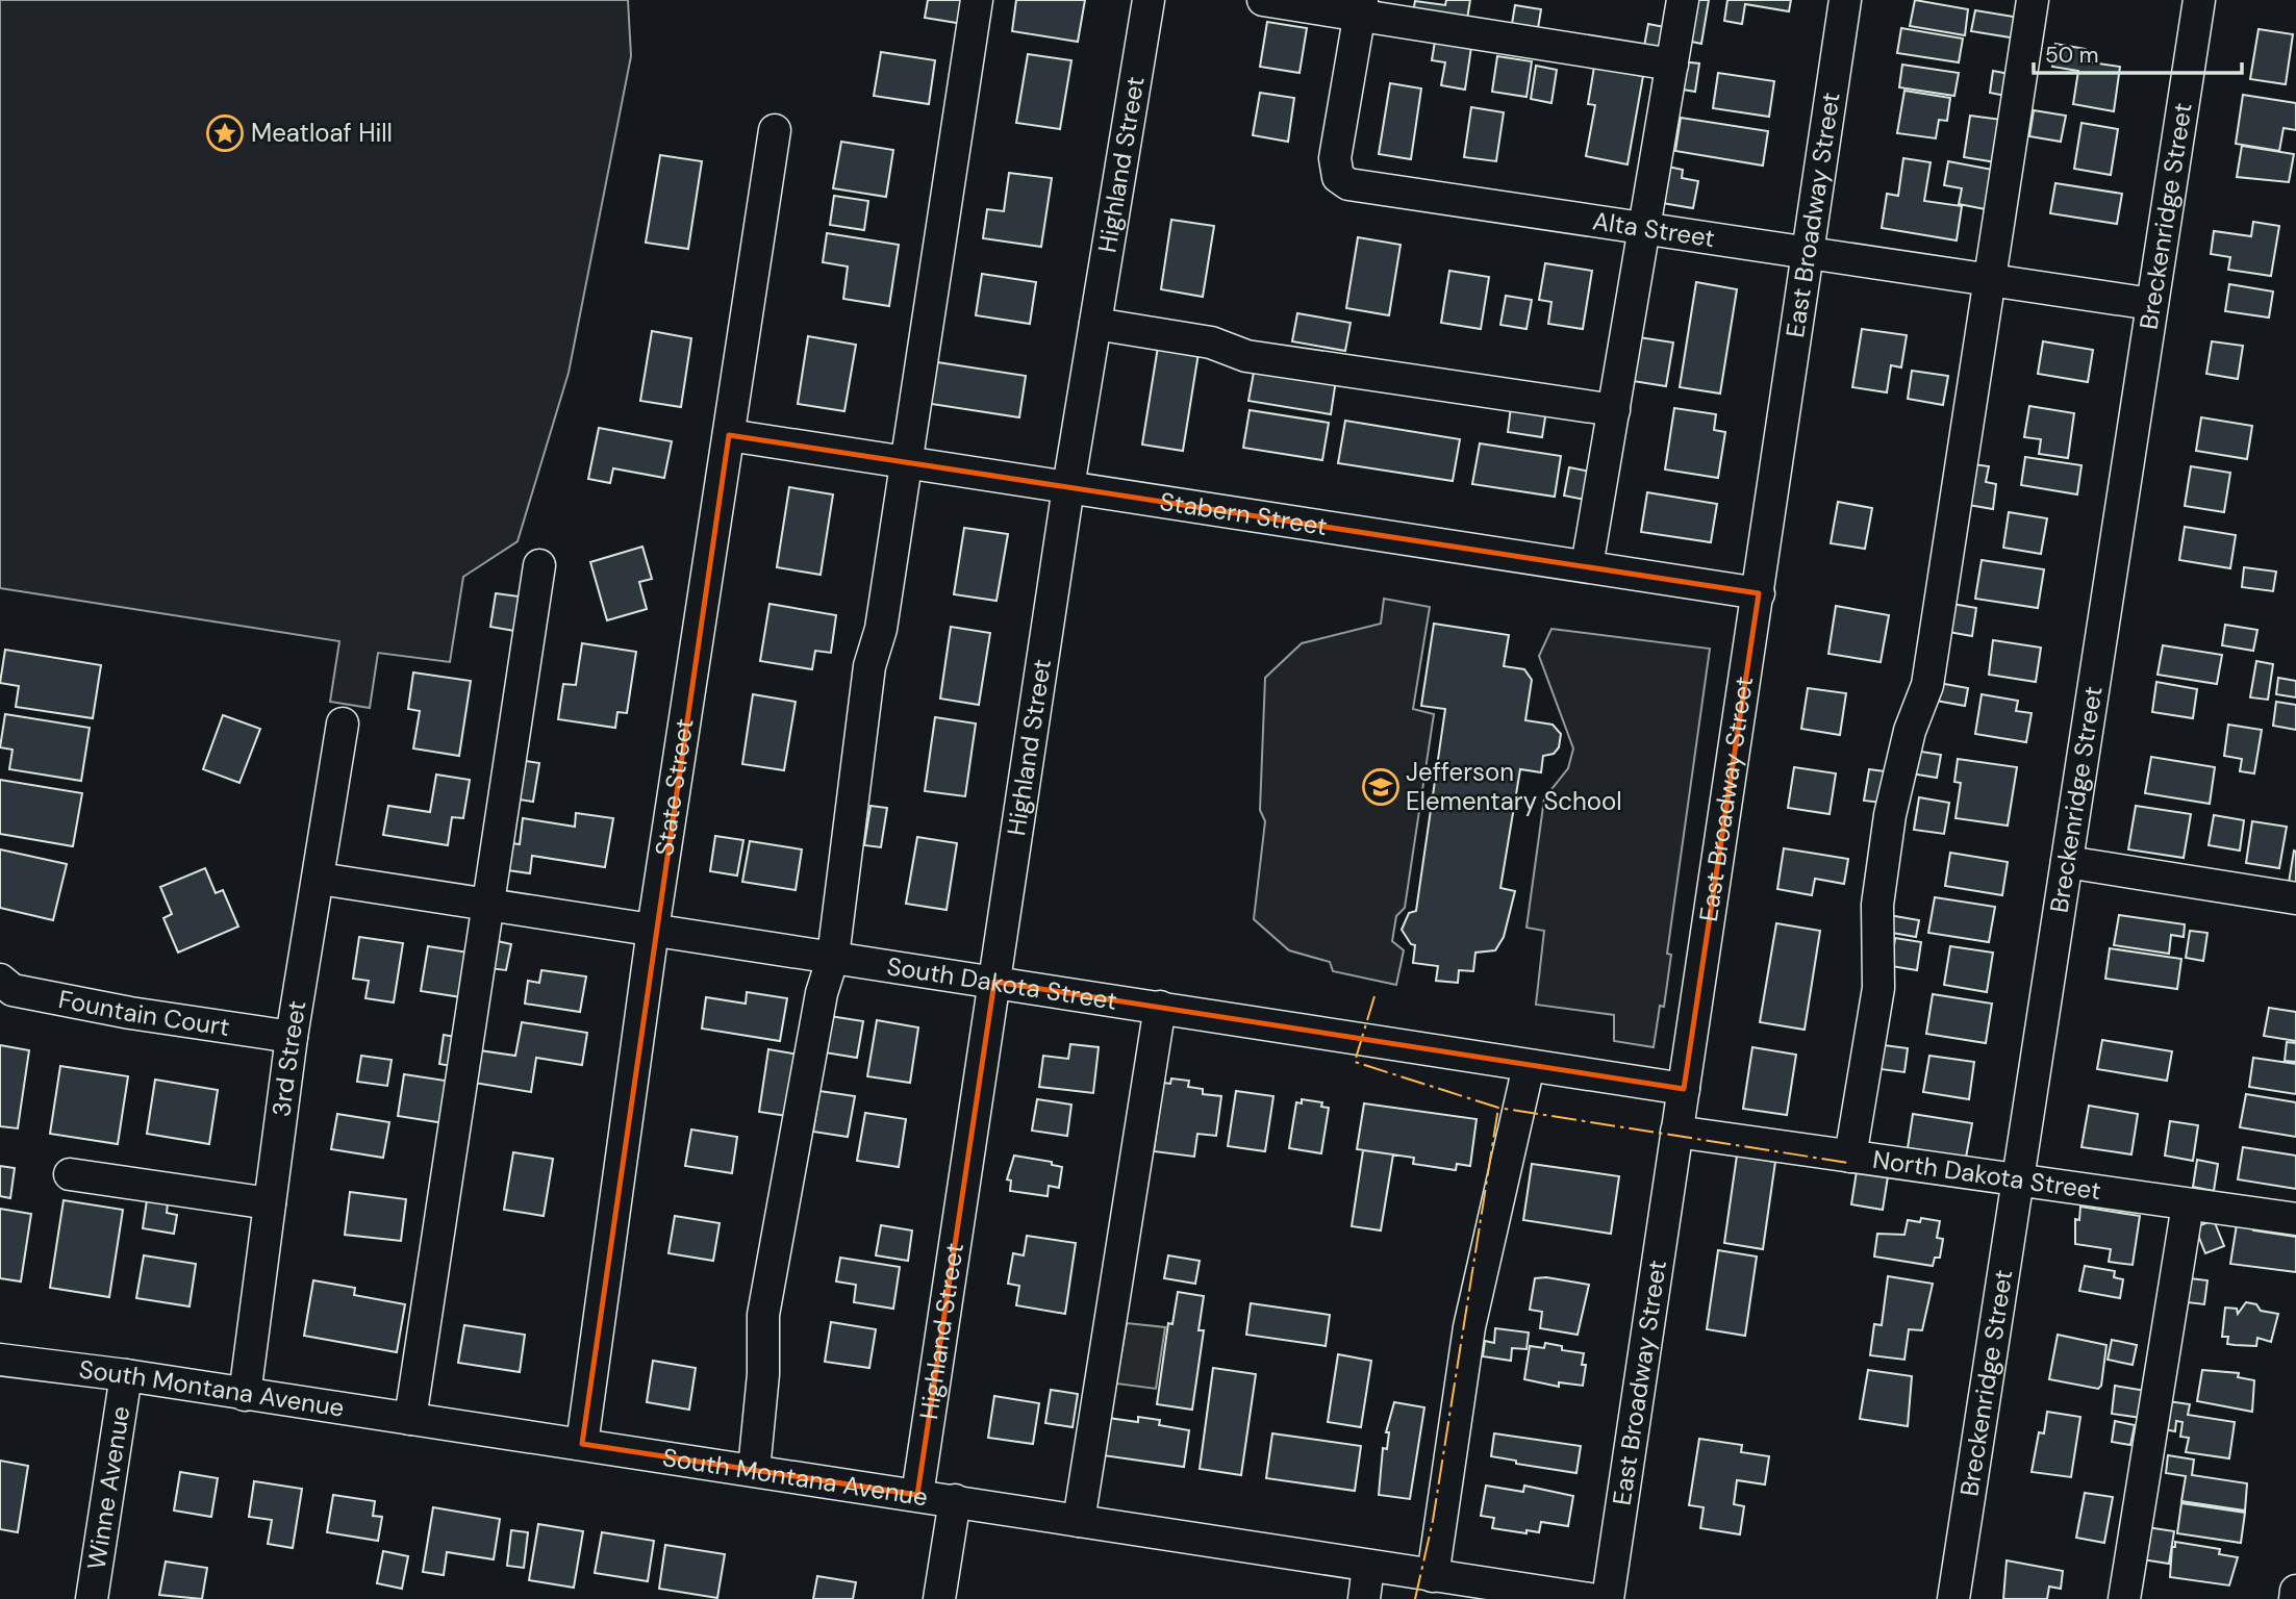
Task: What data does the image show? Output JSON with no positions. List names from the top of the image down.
{
  "streets": {
    "street": [
      "Highland Street",
      "East Broadway Street",
      "Breckenridge Street",
      "Alta Street",
      "Stabern Street",
      "State Street",
      "South Dakota Street",
      "Fountain Court",
      "3rd Street",
      "North Dakota Street",
      "South Montana Avenue",
      "Winne Avenue"
    ]
  },
  "crossings": [
    ["Highland Street", "Stabern Street"],
    ["Highland Street", "South Dakota Street"],
    ["Highland Street", "South Montana Avenue"],
    ["East Broadway Street", "Alta Street"],
    ["East Broadway Street", "Stabern Street"],
    ["East Broadway Street", "South Dakota Street"],
    ["East Broadway Street", "North Dakota Street"],
    ["Breckenridge Street", "Alta Street"],
    ["Breckenridge Street", "North Dakota Street"],
    ["Stabern Street", "State Street"],
    ["State Street", "South Dakota Street"],
    ["State Street", "South Montana Avenue"],
    ["South Dakota Street", "3rd Street"],
    ["Fountain Court", "3rd Street"],
    ["3rd Street", "South Montana Avenue"],
    ["South Montana Avenue", "Winne Avenue"]
  ],
  "places": {
    "place": ["Meatloaf Hill"],
    "school or university": ["Jefferson Elementary School"]
  },
  "scale_bar": "50 m"
}
